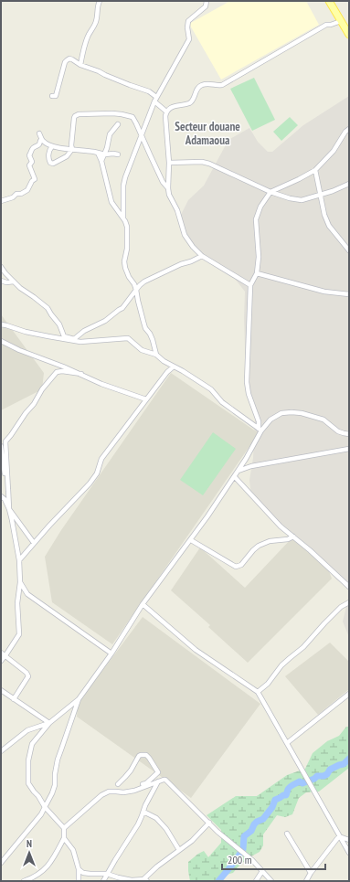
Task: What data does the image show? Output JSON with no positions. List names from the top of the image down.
{
  "districts": ["Secteur douane Adamaoua"],
  "scale_bar": "200 m",
  "north": "top"
}
